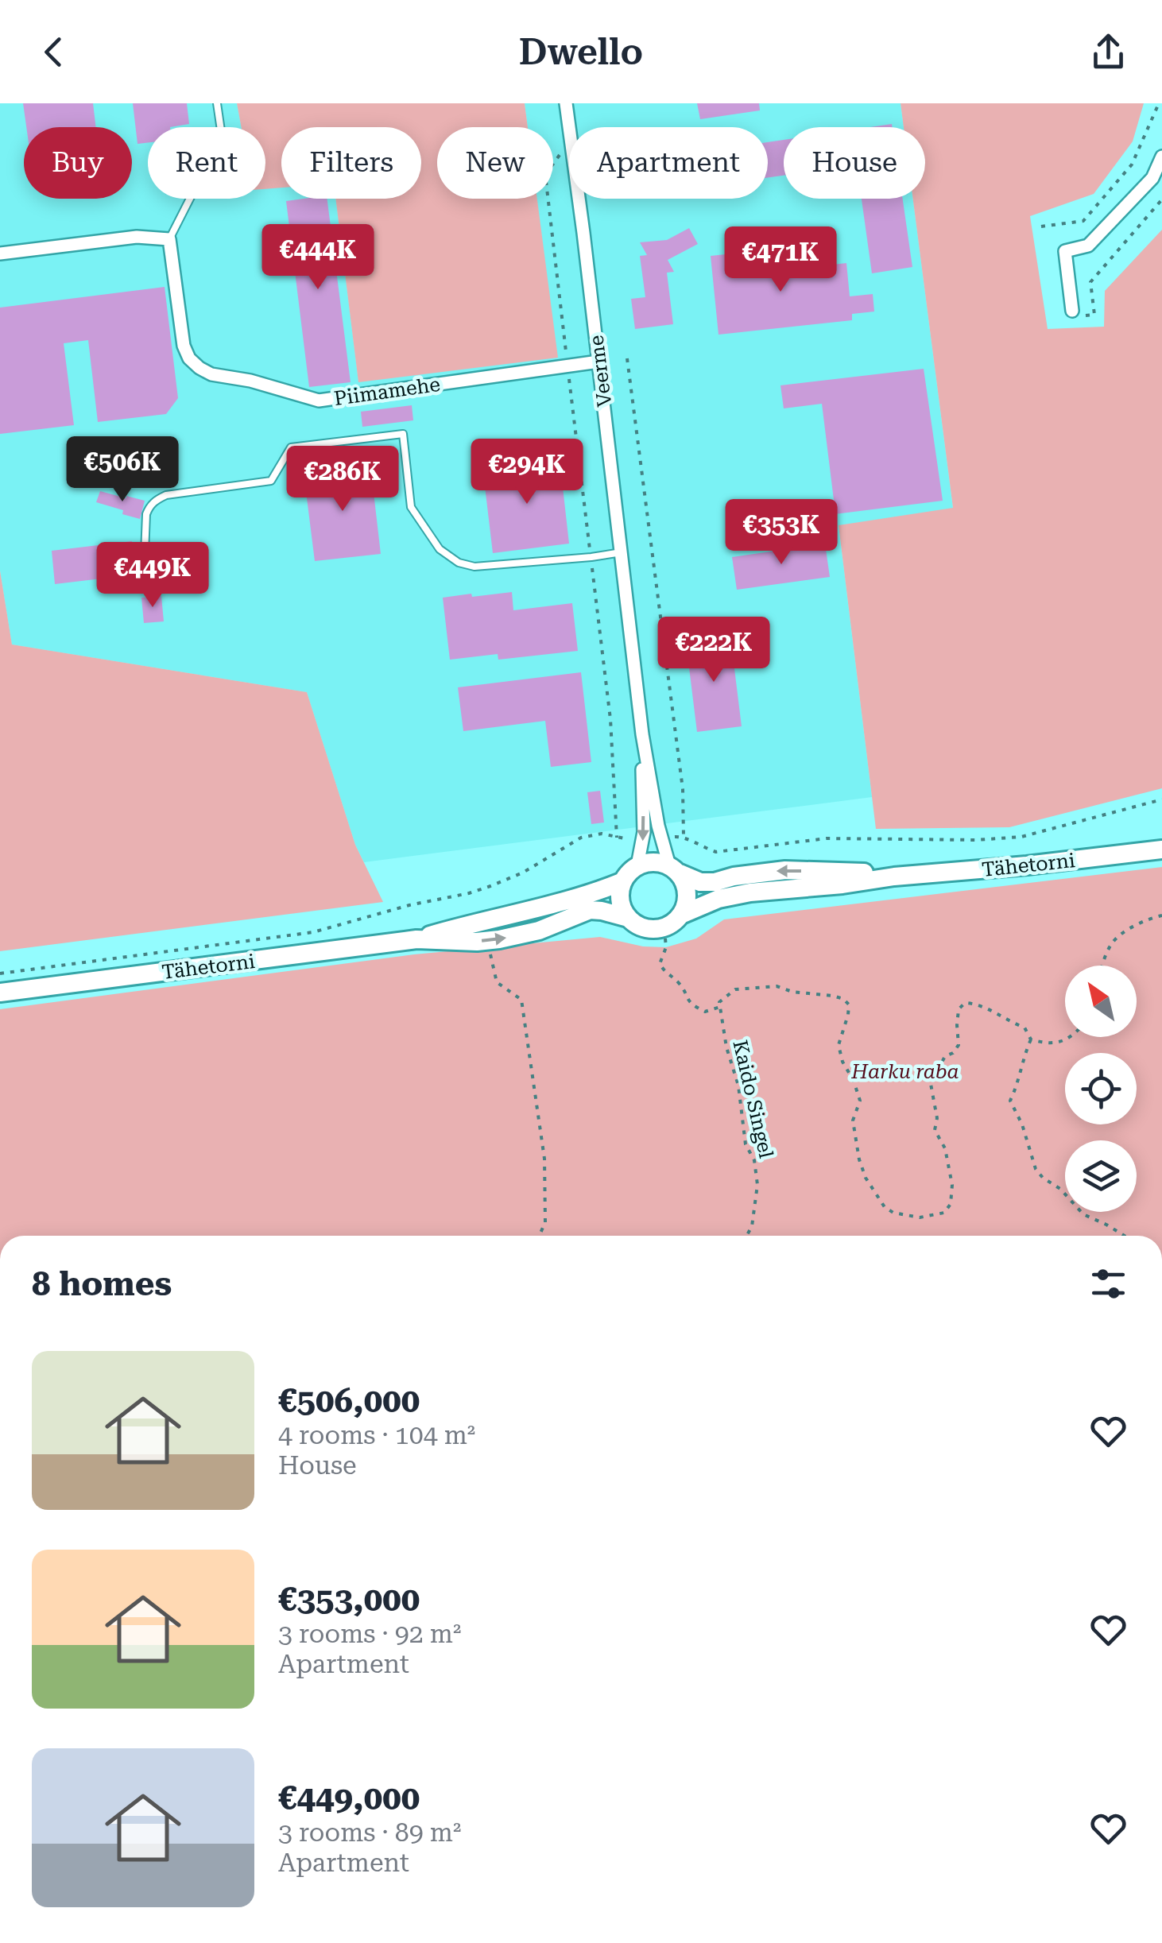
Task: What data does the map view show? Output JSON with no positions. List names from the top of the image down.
{
  "streets": {
    "street": ["Veerme", "Piimamehe", "Tähetorni"],
    "path": ["Kaido Singel"]
  },
  "crossings": [
    ["Veerme", "Piimamehe"],
    ["Veerme", "Tähetorni"]
  ],
  "parks": ["Harku raba"],
  "north": "top left",
  "page": {
    "header": "Dwello",
    "chip": [
      "Buy",
      "Rent",
      "Filters",
      "New",
      "Apartment",
      "House"
    ],
    "price": [
      "€444K",
      "€471K",
      "€506K",
      "€294K",
      "€286K",
      "€353K",
      "€449K",
      "€222K"
    ],
    "heading": "8 homes",
    "list": [
      {
        "name": "€506,000",
        "note": "4 rooms · 104 m² · House"
      },
      {
        "name": "€353,000",
        "note": "3 rooms · 92 m² · Apartment"
      },
      {
        "name": "€449,000",
        "note": "3 rooms · 89 m² · Apartment"
      }
    ]
  }
}
